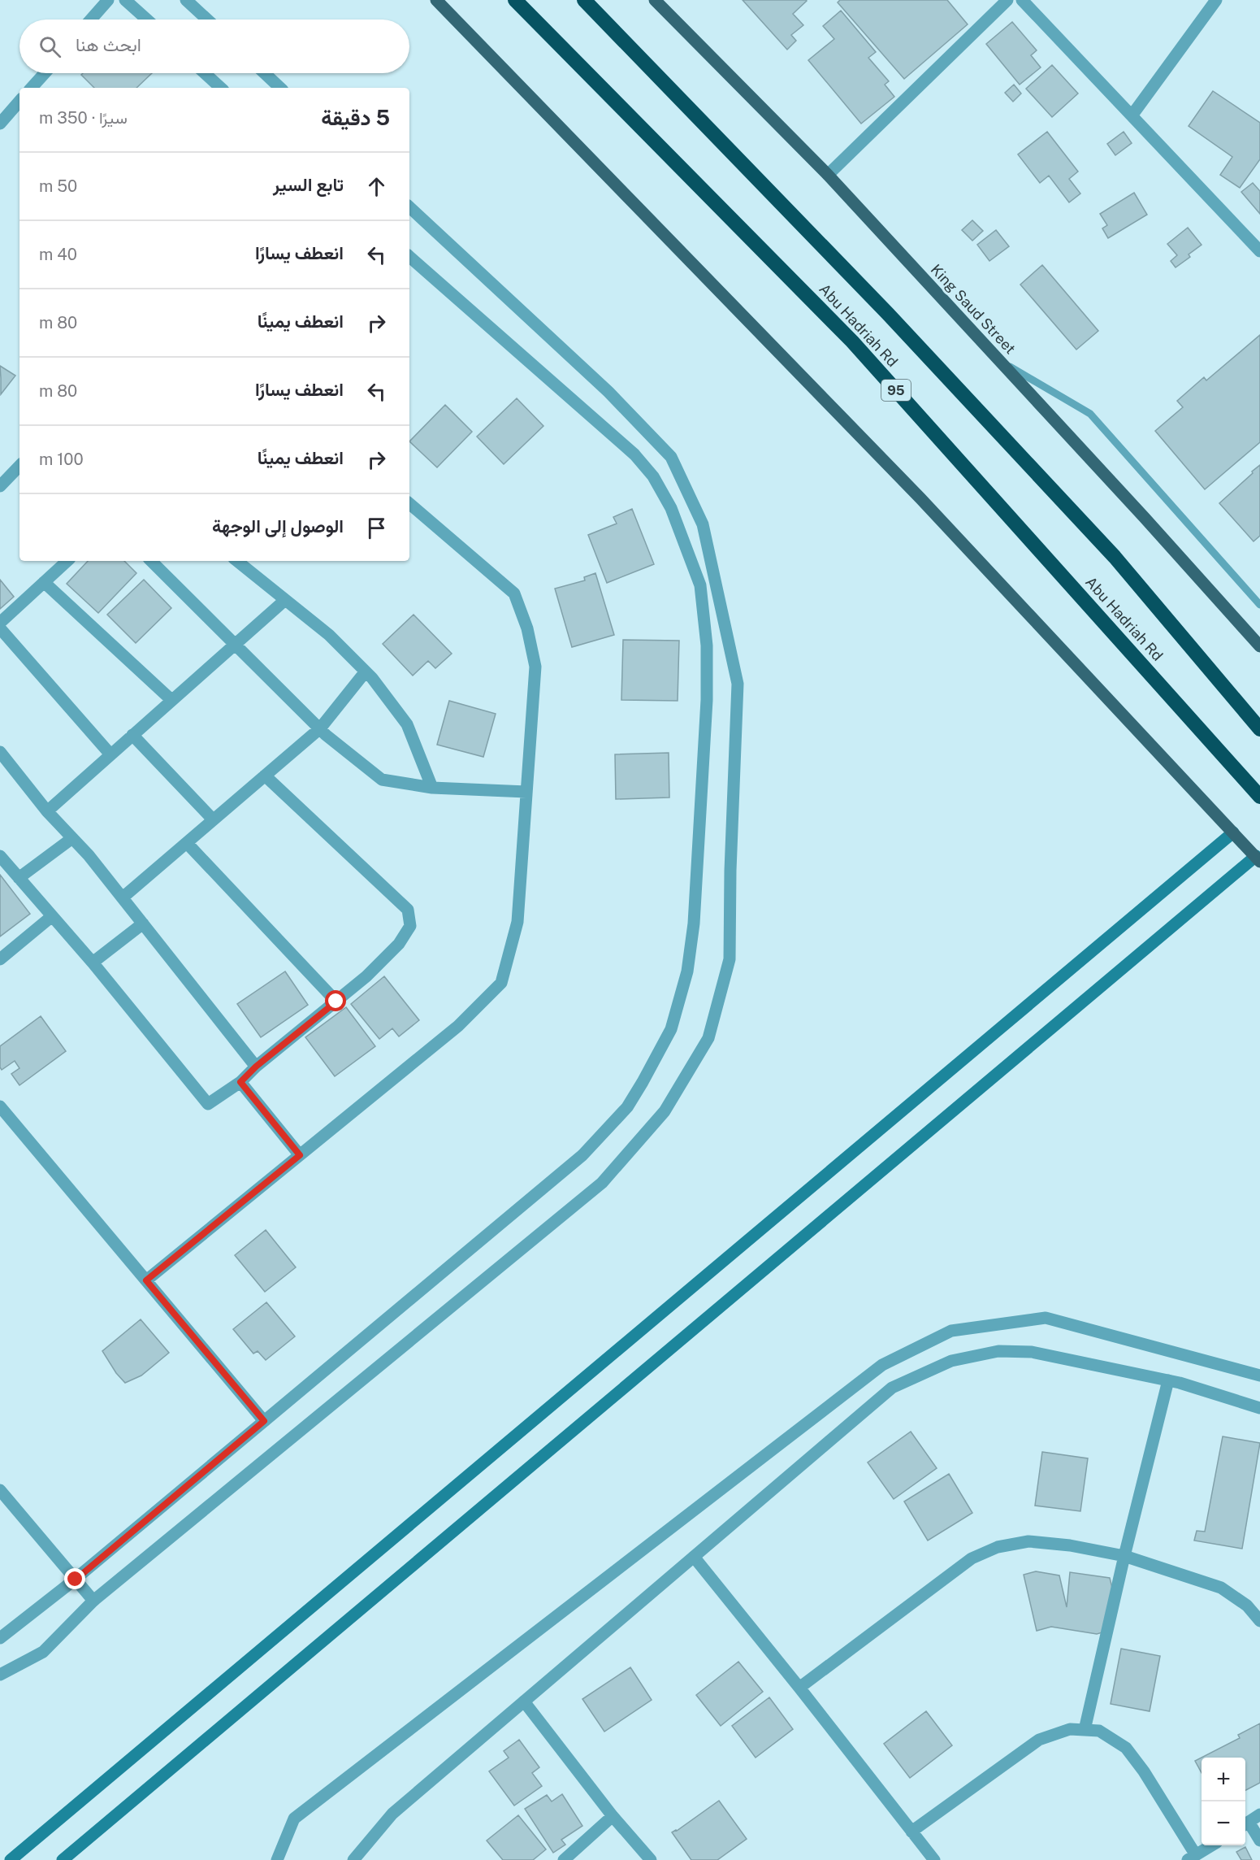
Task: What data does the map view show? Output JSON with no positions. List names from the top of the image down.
{
  "streets": {
    "highway": ["Abu Hadriah Rd", "95"],
    "main road": ["King Saud Street"]
  },
  "page": {
    "search": "ابحث هنا",
    "heading": ["5 دقيقة", "سيرًا · 350 m"],
    "list": [
      ["تابع السير", "50 m"],
      ["انعطف يسارًا", "40 m"],
      ["انعطف يمينًا", "80 m"],
      ["انعطف يسارًا", "80 m"],
      ["انعطف يمينًا", "100 m"],
      "الوصول إلى الوجهة"
    ],
    "map_buttons": ["+", "−"]
  }
}
